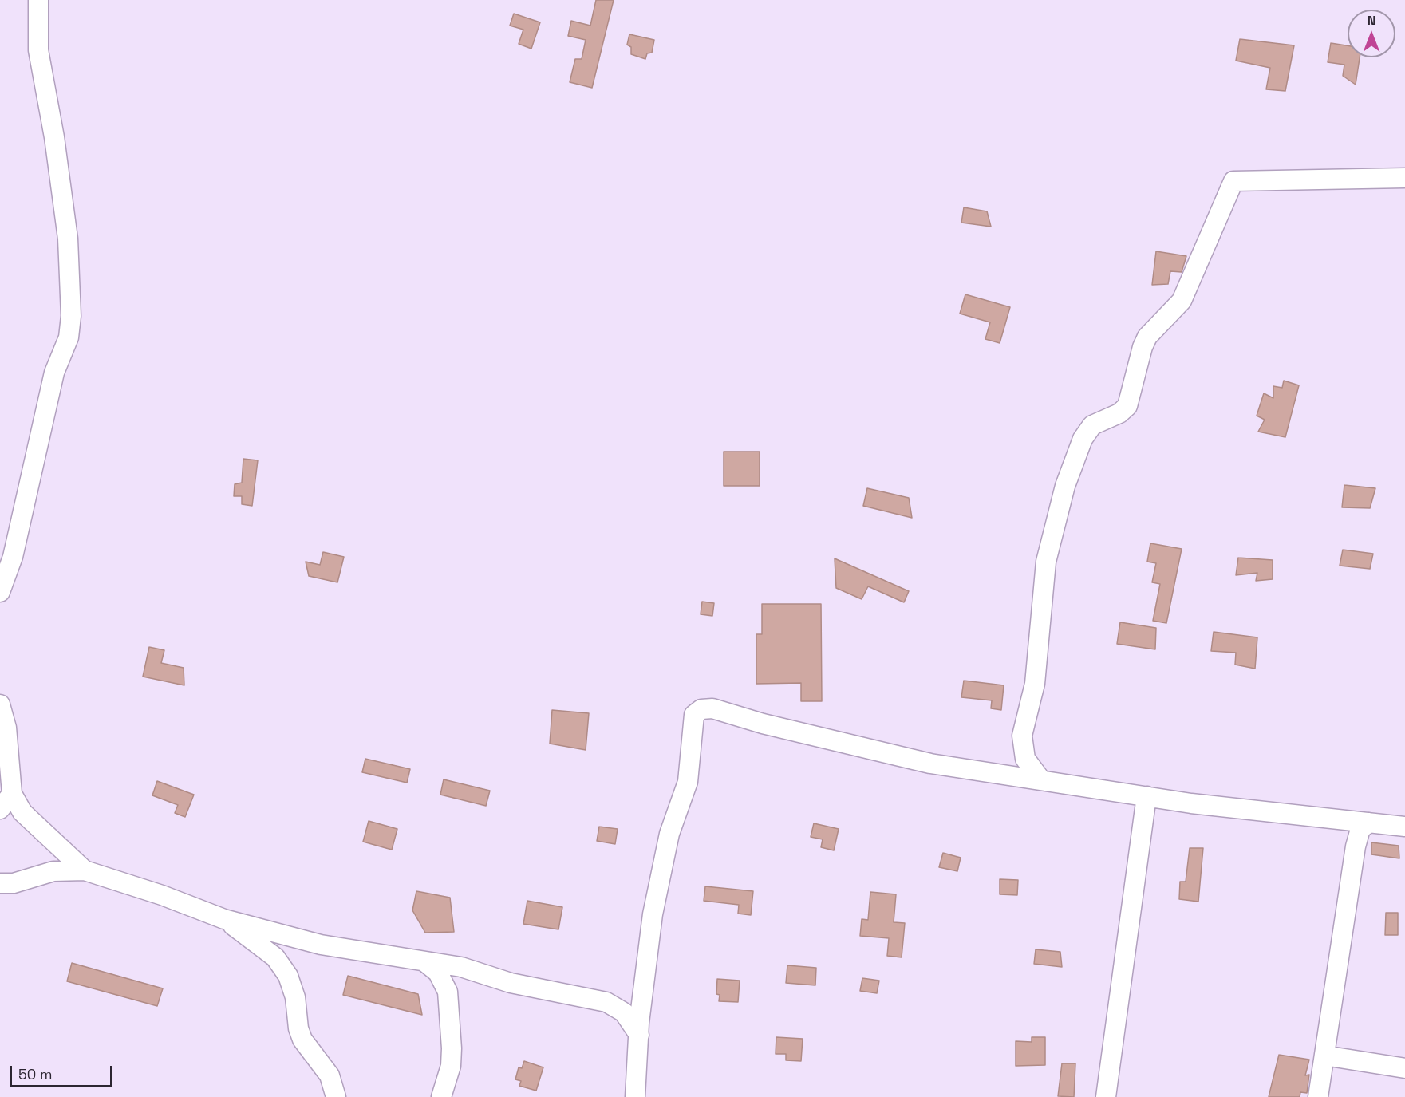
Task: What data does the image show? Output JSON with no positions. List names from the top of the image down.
{
  "scale_bar": "50 m",
  "north": "top"
}
